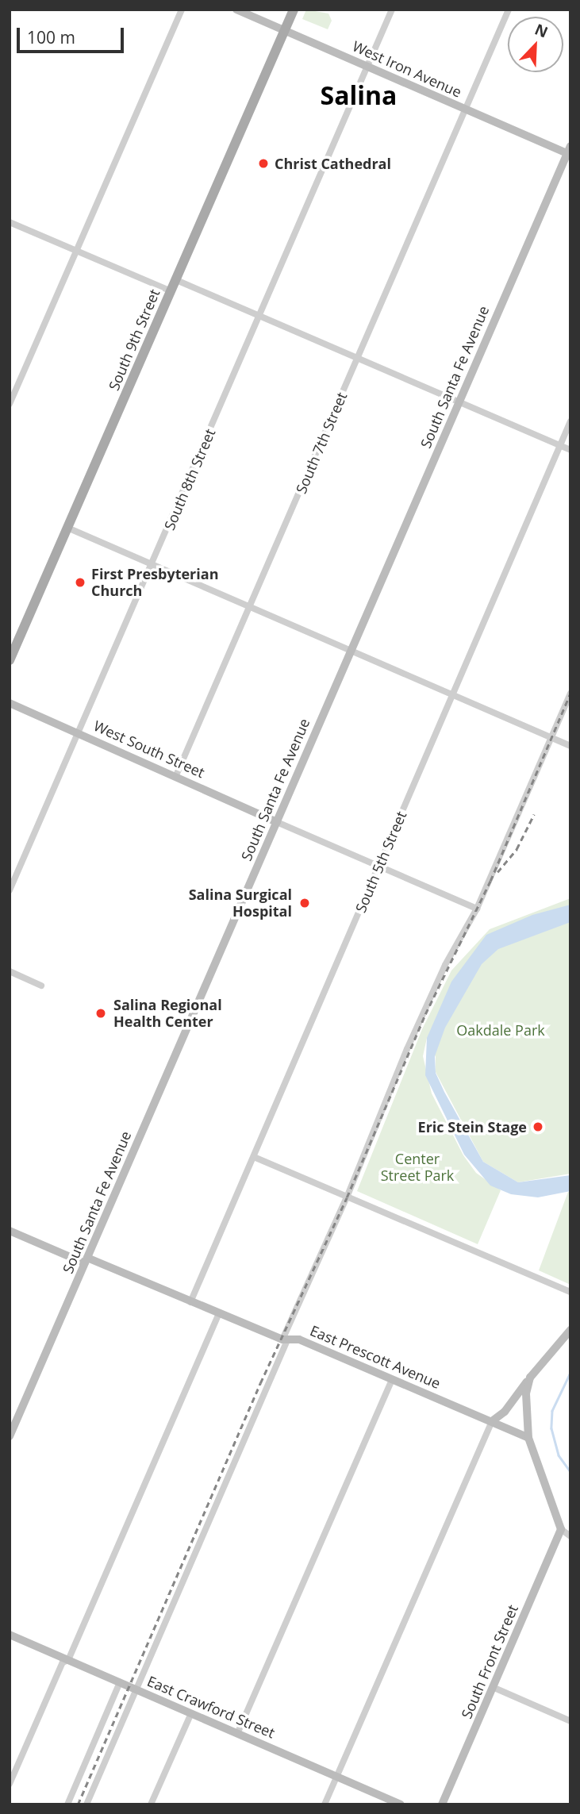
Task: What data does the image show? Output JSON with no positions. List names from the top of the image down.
{
  "streets": {
    "main road": [
      "West Iron Avenue",
      "South 9th Street",
      "South Santa Fe Avenue",
      "West South Street",
      "East Prescott Avenue",
      "South Front Street",
      "East Crawford Street"
    ],
    "street": ["South 7th Street", "South 8th Street", "South 5th Street"]
  },
  "crossings": [
    ["West Iron Avenue", "South 9th Street"],
    ["West Iron Avenue", "South Santa Fe Avenue"],
    ["West Iron Avenue", "South 7th Street"],
    ["West Iron Avenue", "South 8th Street"],
    ["South Santa Fe Avenue", "West South Street"],
    ["South Santa Fe Avenue", "East Prescott Avenue"],
    ["South 7th Street", "West South Street"],
    ["South 8th Street", "West South Street"],
    ["South 5th Street", "East Prescott Avenue"]
  ],
  "districts": ["Salina"],
  "parks": ["Oakdale Park", "Center Street Park"],
  "places": [
    "Christ Cathedral",
    "First Presbyterian Church",
    "Salina Surgical Hospital",
    "Salina Regional Health Center",
    "Eric Stein Stage"
  ],
  "scale_bar": "100 m",
  "north": "top right"
}
